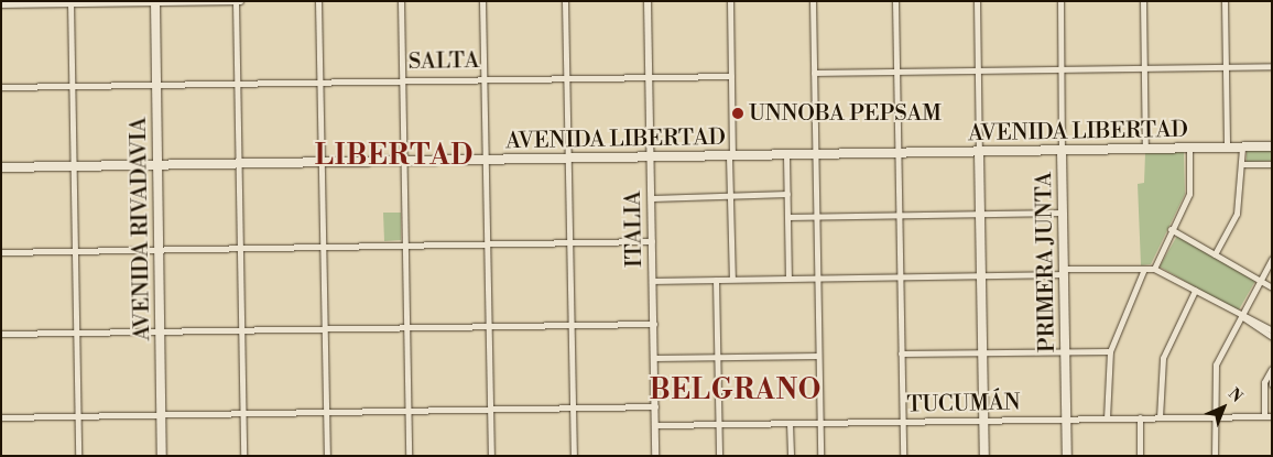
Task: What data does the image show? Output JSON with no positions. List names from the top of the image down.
{
  "streets": {
    "main road": ["AVENIDA LIBERTAD", "AVENIDA RIVADAVIA", "PRIMERA JUNTA"],
    "street": ["SALTA", "ITALIA", "TUCUMÁN"]
  },
  "crossings": [
    ["SALTA", "AVENIDA RIVADAVIA"],
    ["SALTA", "ITALIA"],
    ["AVENIDA LIBERTAD", "AVENIDA RIVADAVIA"],
    ["AVENIDA LIBERTAD", "ITALIA"],
    ["AVENIDA LIBERTAD", "PRIMERA JUNTA"],
    ["ITALIA", "TUCUMÁN"],
    ["PRIMERA JUNTA", "TUCUMÁN"]
  ],
  "districts": ["LIBERTAD", "BELGRANO"],
  "places": ["UNNOBA PEPSAM"],
  "north": "top right"
}
